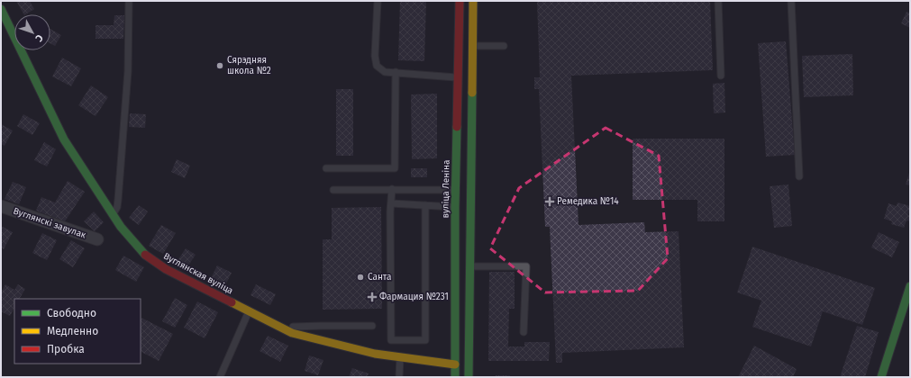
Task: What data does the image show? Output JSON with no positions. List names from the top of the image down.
{
  "streets": {
    "main road": ["вуліца Леніна", "Вуглянская вуліца"],
    "street": ["Вуглянскі завулак"]
  },
  "crossings": [
    ["вуліца Леніна", "Вуглянская вуліца"]
  ],
  "places": {
    "other": ["Сярэдняя школа №2", "Санта"],
    "health": ["Ремедика №14", "Фармация №231"]
  },
  "legend": ["Свободно", "Медленно", "Пробка"],
  "north": "bottom right"
}
